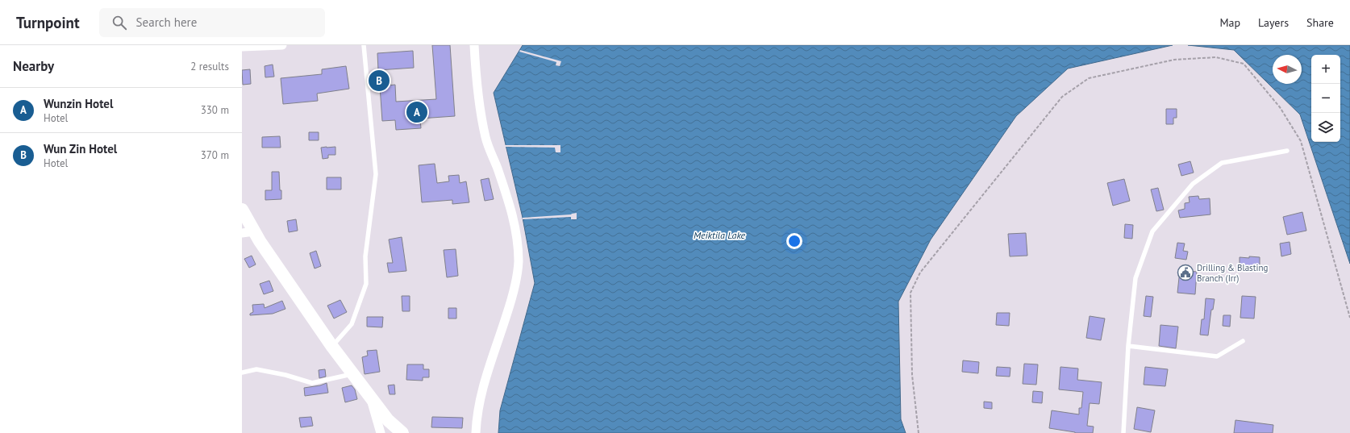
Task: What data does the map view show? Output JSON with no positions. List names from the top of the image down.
{
  "water": ["Meiktila Lake"],
  "places": {
    "public building": ["Drilling & Blasting Branch (Irr)"]
  },
  "north": "left",
  "page": {
    "header": "Turnpoint",
    "search": "Search here",
    "nav": ["Map", "Layers", "Share"],
    "heading": ["Nearby", "2 results"],
    "map_buttons": ["+", "−"],
    "pins": ["B", "A"],
    "list": [
      {
        "mark": "A",
        "name": "Wunzin Hotel",
        "note": "Hotel",
        "value": "330 m"
      },
      {
        "mark": "B",
        "name": "Wun Zin Hotel",
        "note": "Hotel",
        "value": "370 m"
      }
    ]
  }
}
